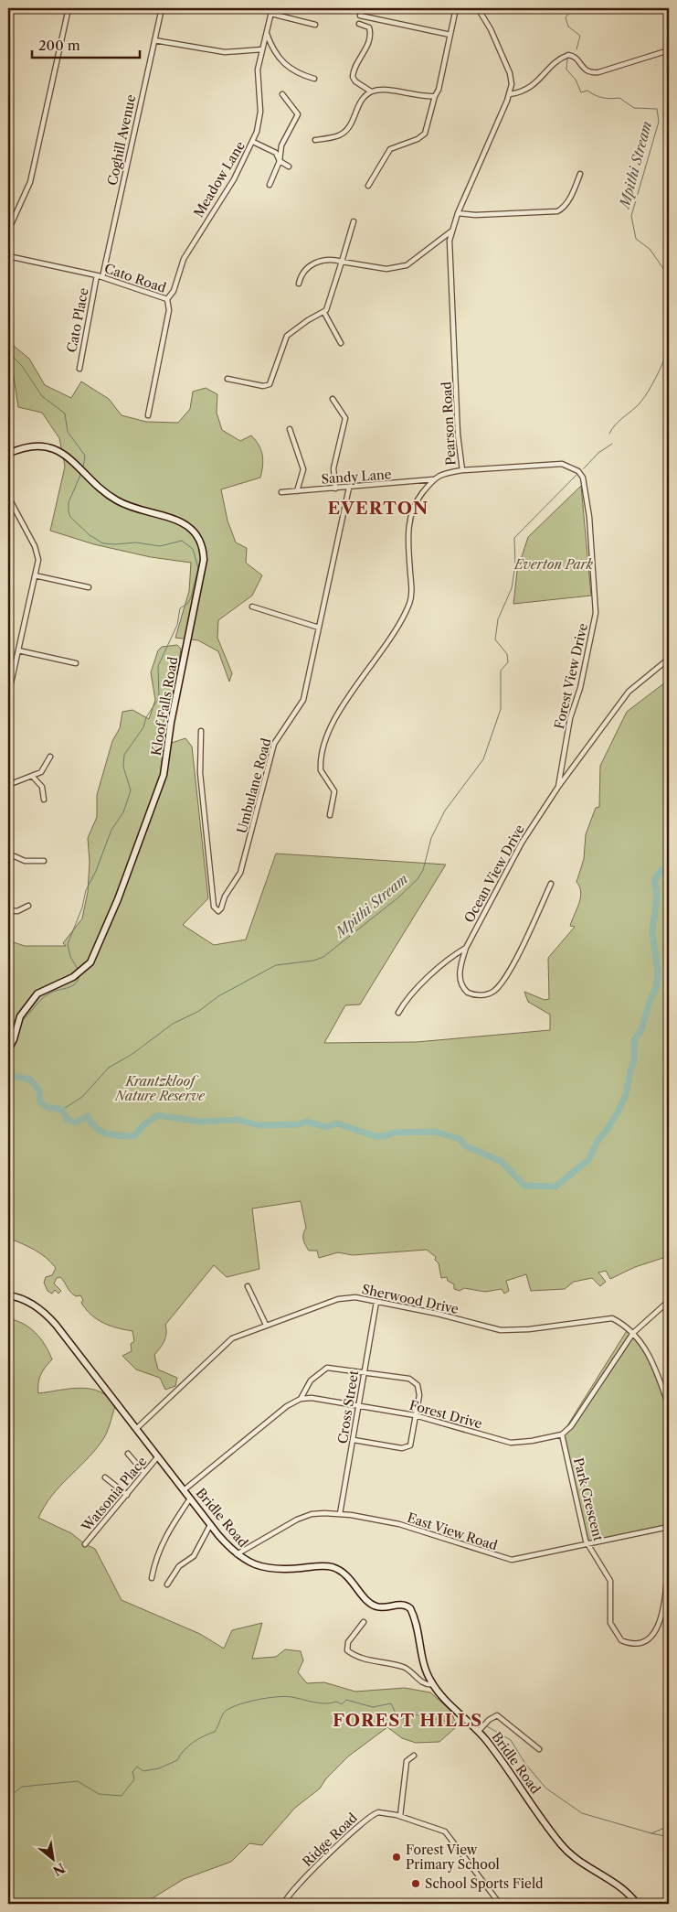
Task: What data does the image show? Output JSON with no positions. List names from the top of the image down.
{
  "streets": {
    "main road": ["Kloof Falls Road", "Bridle Road"],
    "street": [
      "Coghill Avenue",
      "Meadow Lane",
      "Cato Road",
      "Cato Place",
      "Pearson Road",
      "Sandy Lane",
      "Forest View Drive",
      "Umbulane Road",
      "Ocean View Drive",
      "Sherwood Drive",
      "Cross Street",
      "Forest Drive",
      "Watsonia Place",
      "Park Crescent",
      "East View Road",
      "Ridge Road"
    ]
  },
  "crossings": [
    ["Coghill Avenue", "Cato Road"],
    ["Meadow Lane", "Cato Road"],
    ["Cato Road", "Cato Place"],
    ["Pearson Road", "Sandy Lane"],
    ["Pearson Road", "Forest View Drive"],
    ["Sandy Lane", "Umbulane Road"],
    ["Forest View Drive", "Ocean View Drive"],
    ["Sherwood Drive", "Cross Street"],
    ["Sherwood Drive", "Bridle Road"],
    ["Cross Street", "Forest Drive"],
    ["Cross Street", "East View Road"],
    ["Forest Drive", "Park Crescent"],
    ["Watsonia Place", "Bridle Road"],
    ["Park Crescent", "East View Road"],
    ["Bridle Road", "East View Road"]
  ],
  "districts": ["EVERTON", "FOREST HILLS"],
  "water": ["Mpithi Stream"],
  "parks": ["Everton Park", "Krantzkloof Nature Reserve"],
  "places": ["Forest View Primary School", "School Sports Field"],
  "scale_bar": "200 m",
  "north": "bottom right"
}
